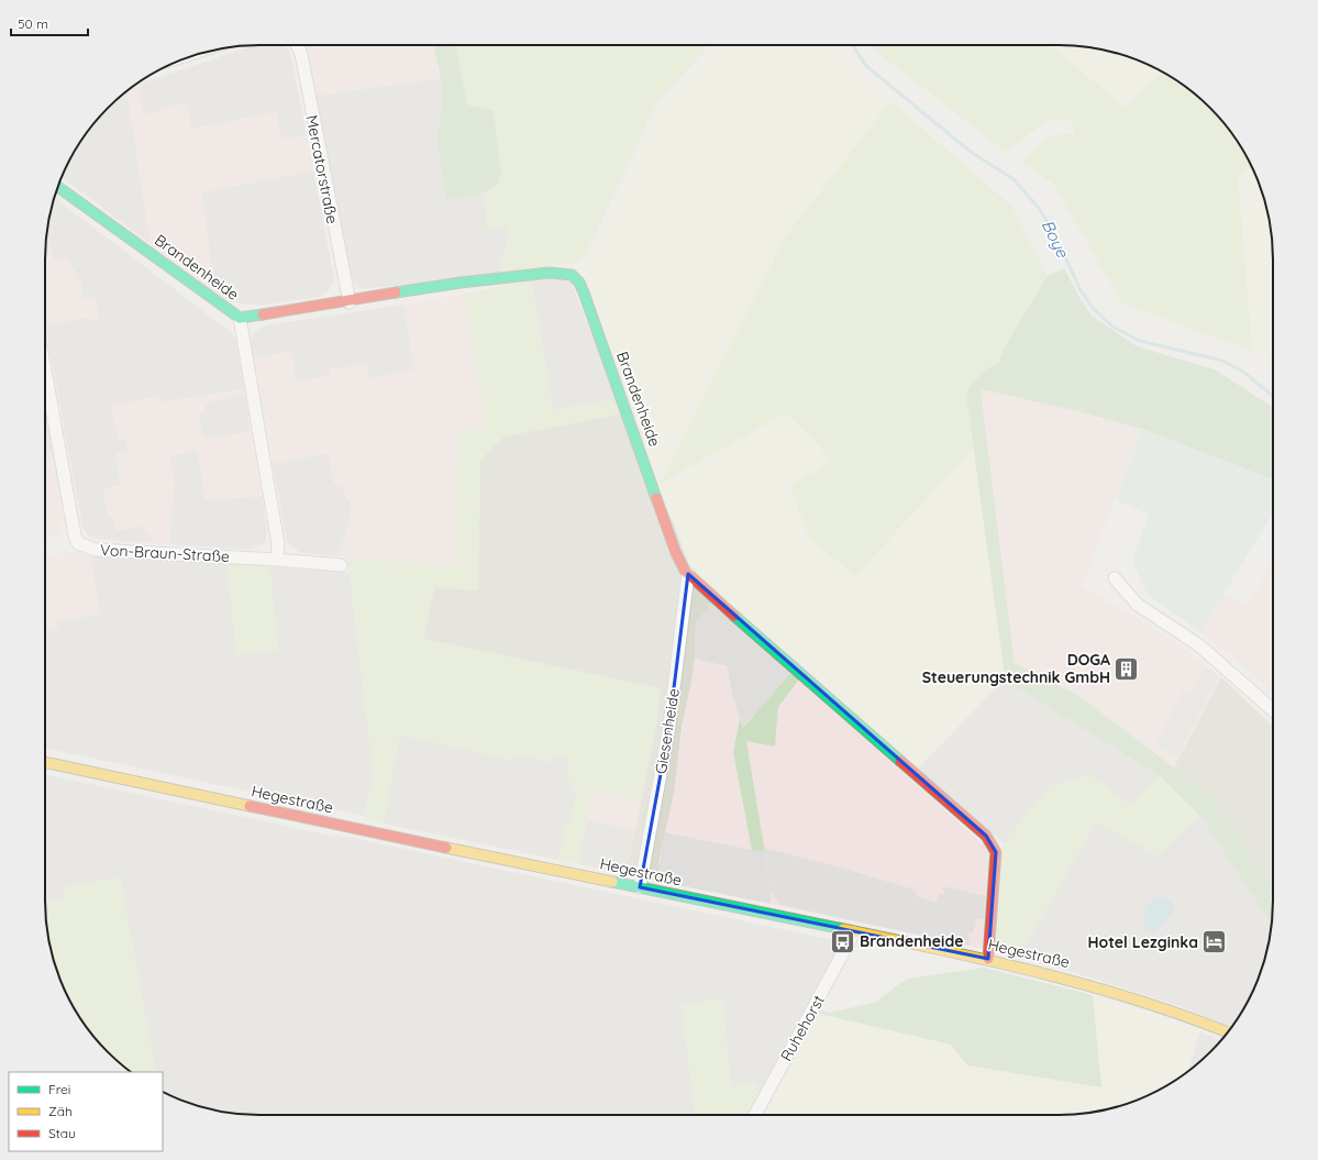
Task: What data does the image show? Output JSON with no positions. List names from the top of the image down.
{
  "streets": {
    "street": [
      "Mercatorstraße",
      "Brandenheide",
      "Von-Braun-Straße",
      "Giesenheide",
      "Hegestraße",
      "Ruhehorst"
    ]
  },
  "crossings": [
    ["Mercatorstraße", "Brandenheide"],
    ["Brandenheide", "Giesenheide"],
    ["Brandenheide", "Hegestraße"],
    ["Giesenheide", "Hegestraße"],
    ["Hegestraße", "Ruhehorst"]
  ],
  "water": ["Boye"],
  "places": {
    "building": ["DOGA Steuerungstechnik GmbH"],
    "bus stop": ["Brandenheide"],
    "hotel": ["Hotel Lezginka"]
  },
  "legend": ["Frei", "Zäh", "Stau"],
  "scale_bar": "50 m"
}
